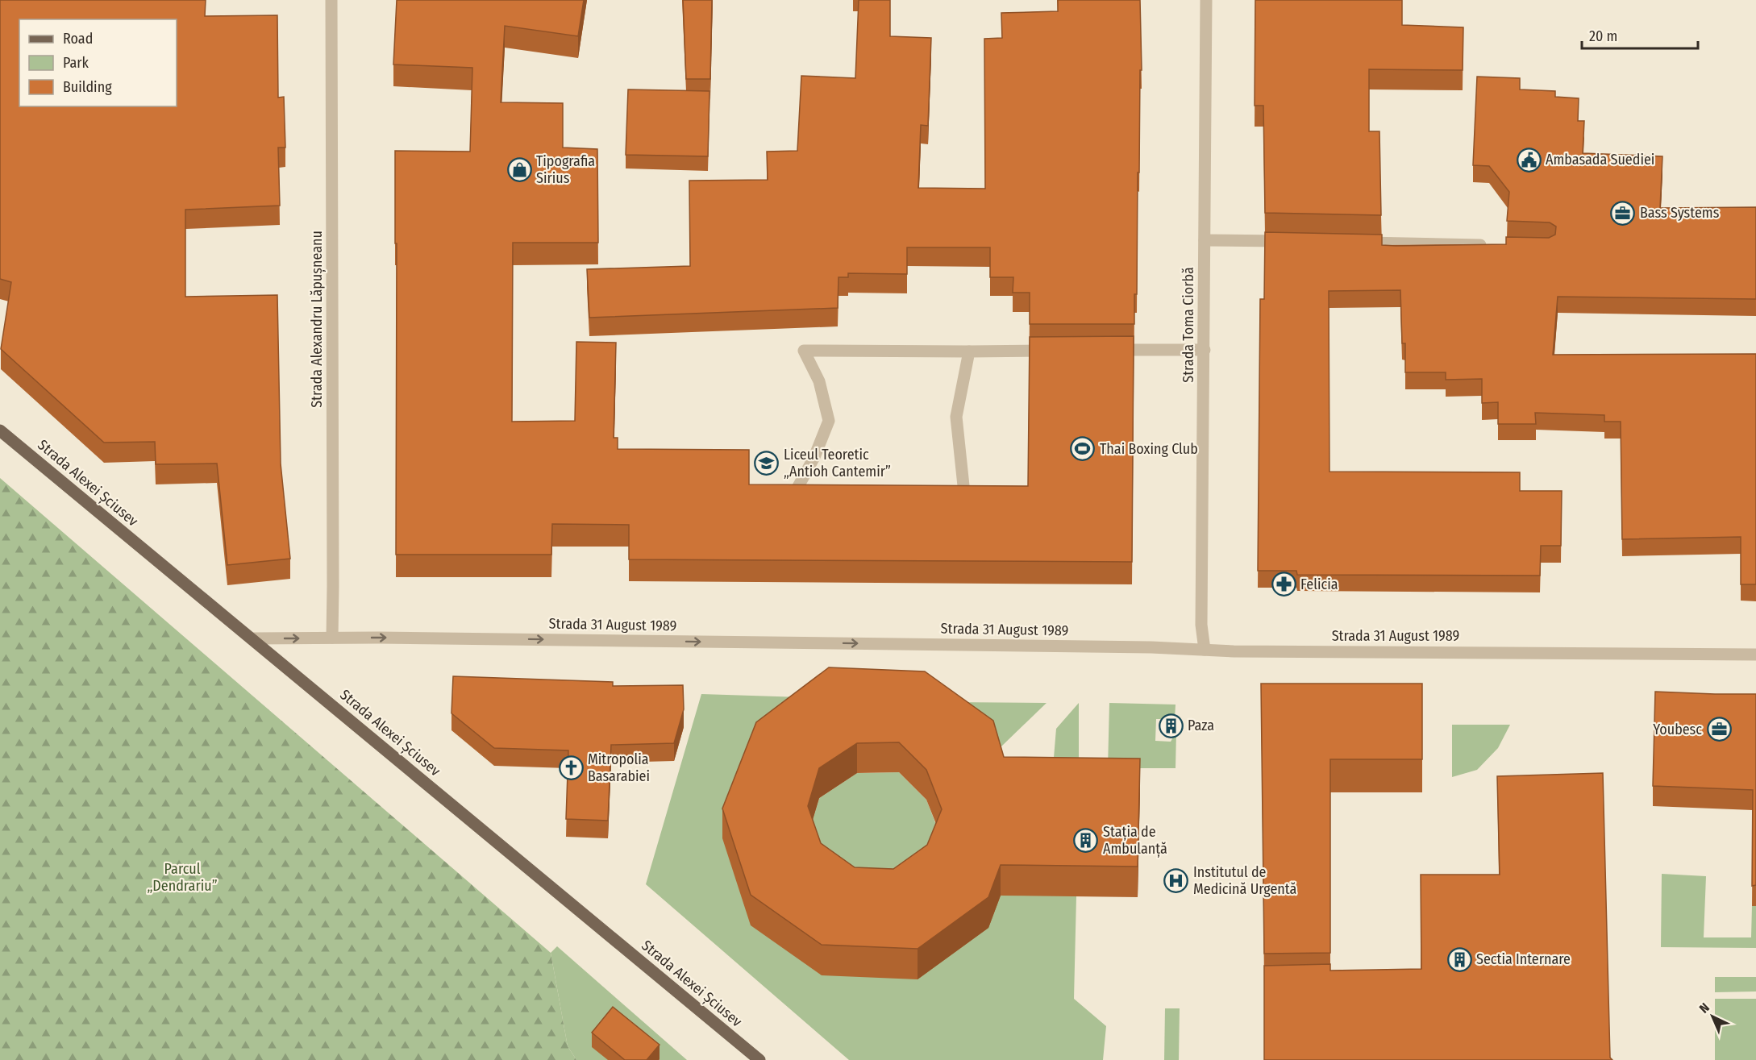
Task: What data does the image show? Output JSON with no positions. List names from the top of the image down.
{
  "streets": {
    "main road": ["Strada Alexei Șciusev"],
    "street": ["Strada Alexandru Lăpușneanu", "Strada Toma Ciorbă", "Strada 31 August 1989"]
  },
  "crossings": [
    ["Strada Alexandru Lăpușneanu", "Strada 31 August 1989"],
    ["Strada Toma Ciorbă", "Strada 31 August 1989"],
    ["Strada Alexei Șciusev", "Strada 31 August 1989"]
  ],
  "one_way": ["Strada 31 August 1989"],
  "parks": ["Parcul „Dendrariu”"],
  "places": {
    "public building": ["Ambasada Suediei"],
    "shop": ["Tipografia Sirius"],
    "office": ["Bass Systems", "Youbesc"],
    "sports": ["Thai Boxing Club"],
    "school or university": ["Liceul Teoretic „Antioh Cantemir”"],
    "pharmacy": ["Felicia"],
    "building": ["Paza", "Stația de Ambulanță", "Sectia Internare"],
    "church": ["Mitropolia Basarabiei"],
    "hospital": ["Institutul de Medicină Urgentă"]
  },
  "legend": ["Road", "Park", "Building"],
  "scale_bar": "20 m",
  "north": "top left"
}
